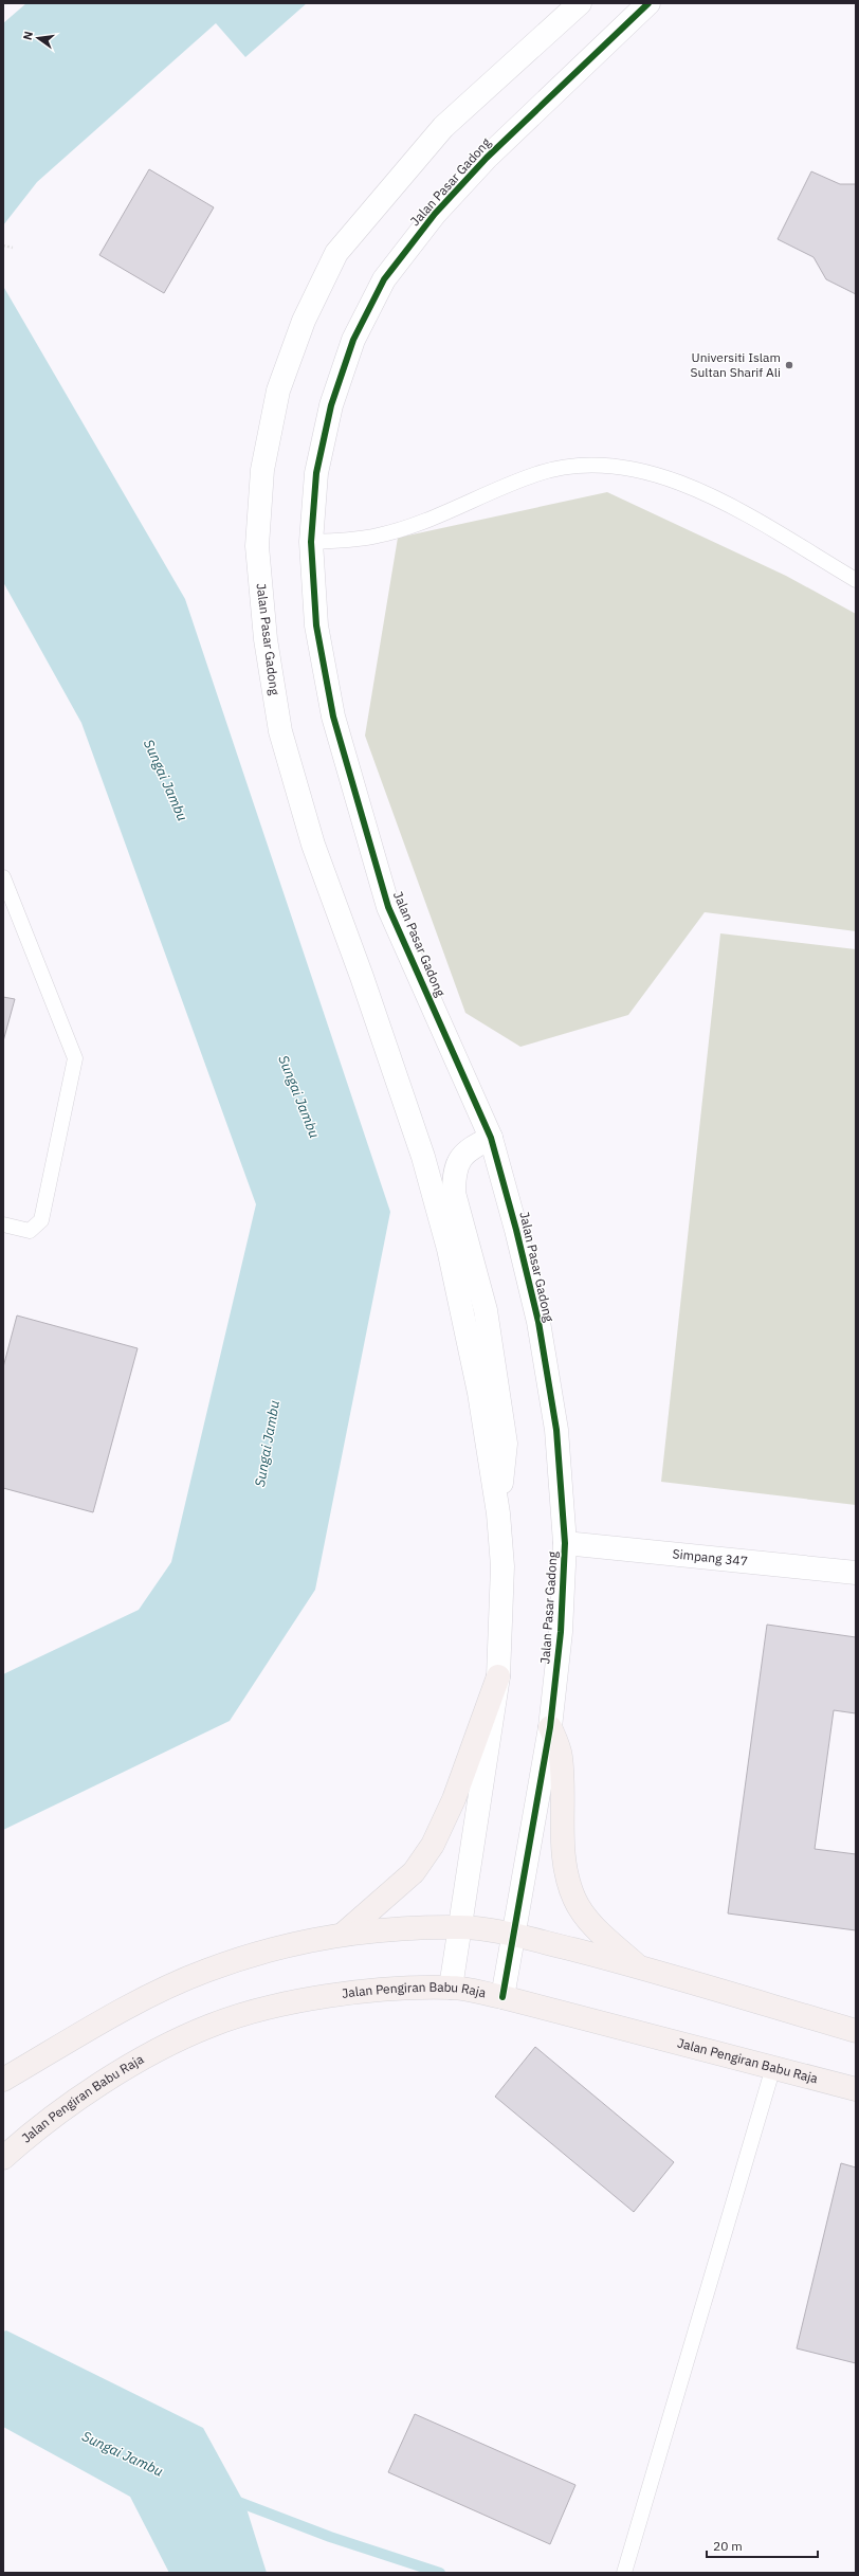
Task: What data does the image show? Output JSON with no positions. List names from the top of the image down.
{
  "streets": {
    "main road": ["Jalan Pengiran Babu Raja"],
    "street": ["Jalan Pasar Gadong", "Simpang 347"]
  },
  "crossings": [
    ["Jalan Pasar Gadong", "Simpang 347"],
    ["Jalan Pasar Gadong", "Jalan Pengiran Babu Raja"]
  ],
  "water": ["Sungai Jambu"],
  "places": ["Universiti Islam Sultan Sharif Ali"],
  "scale_bar": "20 m",
  "north": "left"
}
